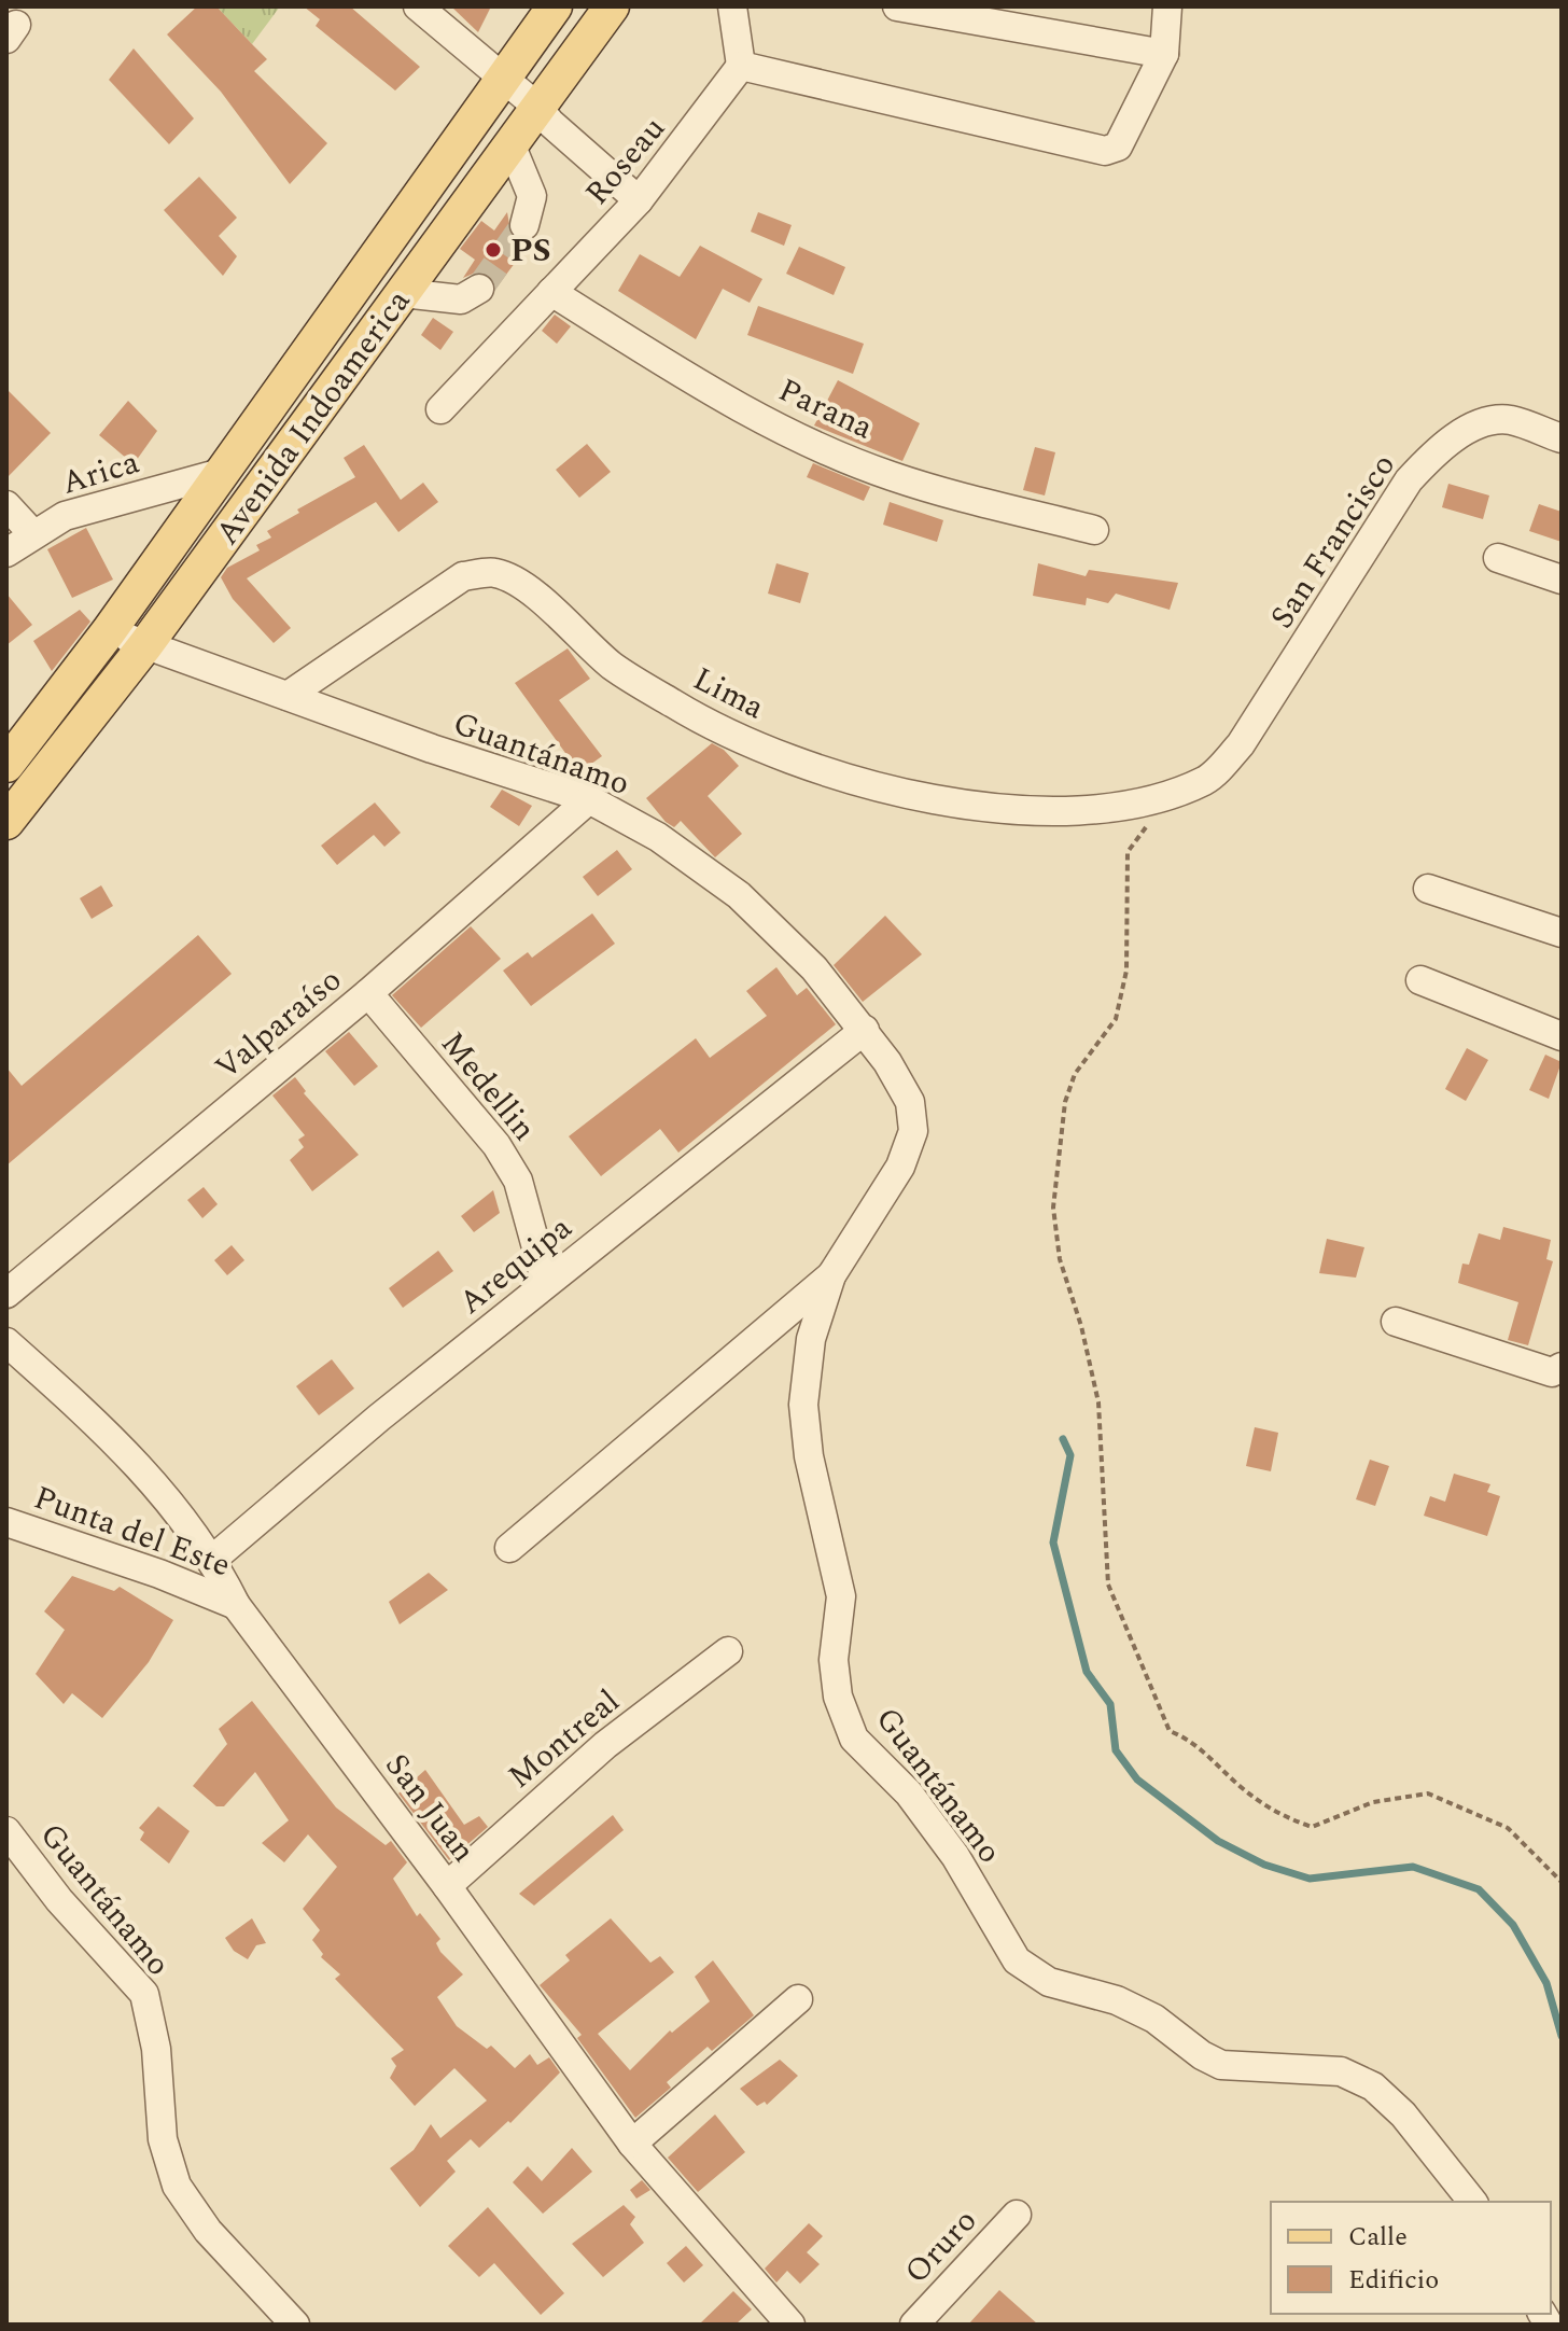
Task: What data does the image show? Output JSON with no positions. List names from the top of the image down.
{
  "streets": {
    "main road": ["Avenida Indoamerica"],
    "street": [
      "Roseau",
      "Parana",
      "Arica",
      "San Francisco",
      "Lima",
      "Guantánamo",
      "Valparaíso",
      "Medellin",
      "Arequipa",
      "Punta del Este",
      "Montreal",
      "San Juan",
      "Oruro"
    ]
  },
  "crossings": [
    ["Roseau", "Parana"],
    ["Avenida Indoamerica", "Arica"],
    ["Avenida Indoamerica", "Guantánamo"],
    ["San Francisco", "Lima"],
    ["Lima", "Guantánamo"],
    ["Guantánamo", "Valparaíso"],
    ["Guantánamo", "Arequipa"],
    ["Valparaíso", "Medellin"],
    ["Medellin", "Arequipa"],
    ["Arequipa", "San Juan"],
    ["Punta del Este", "San Juan"],
    ["Montreal", "San Juan"]
  ],
  "places": ["PS"],
  "legend": ["Calle", "Edificio"]
}
